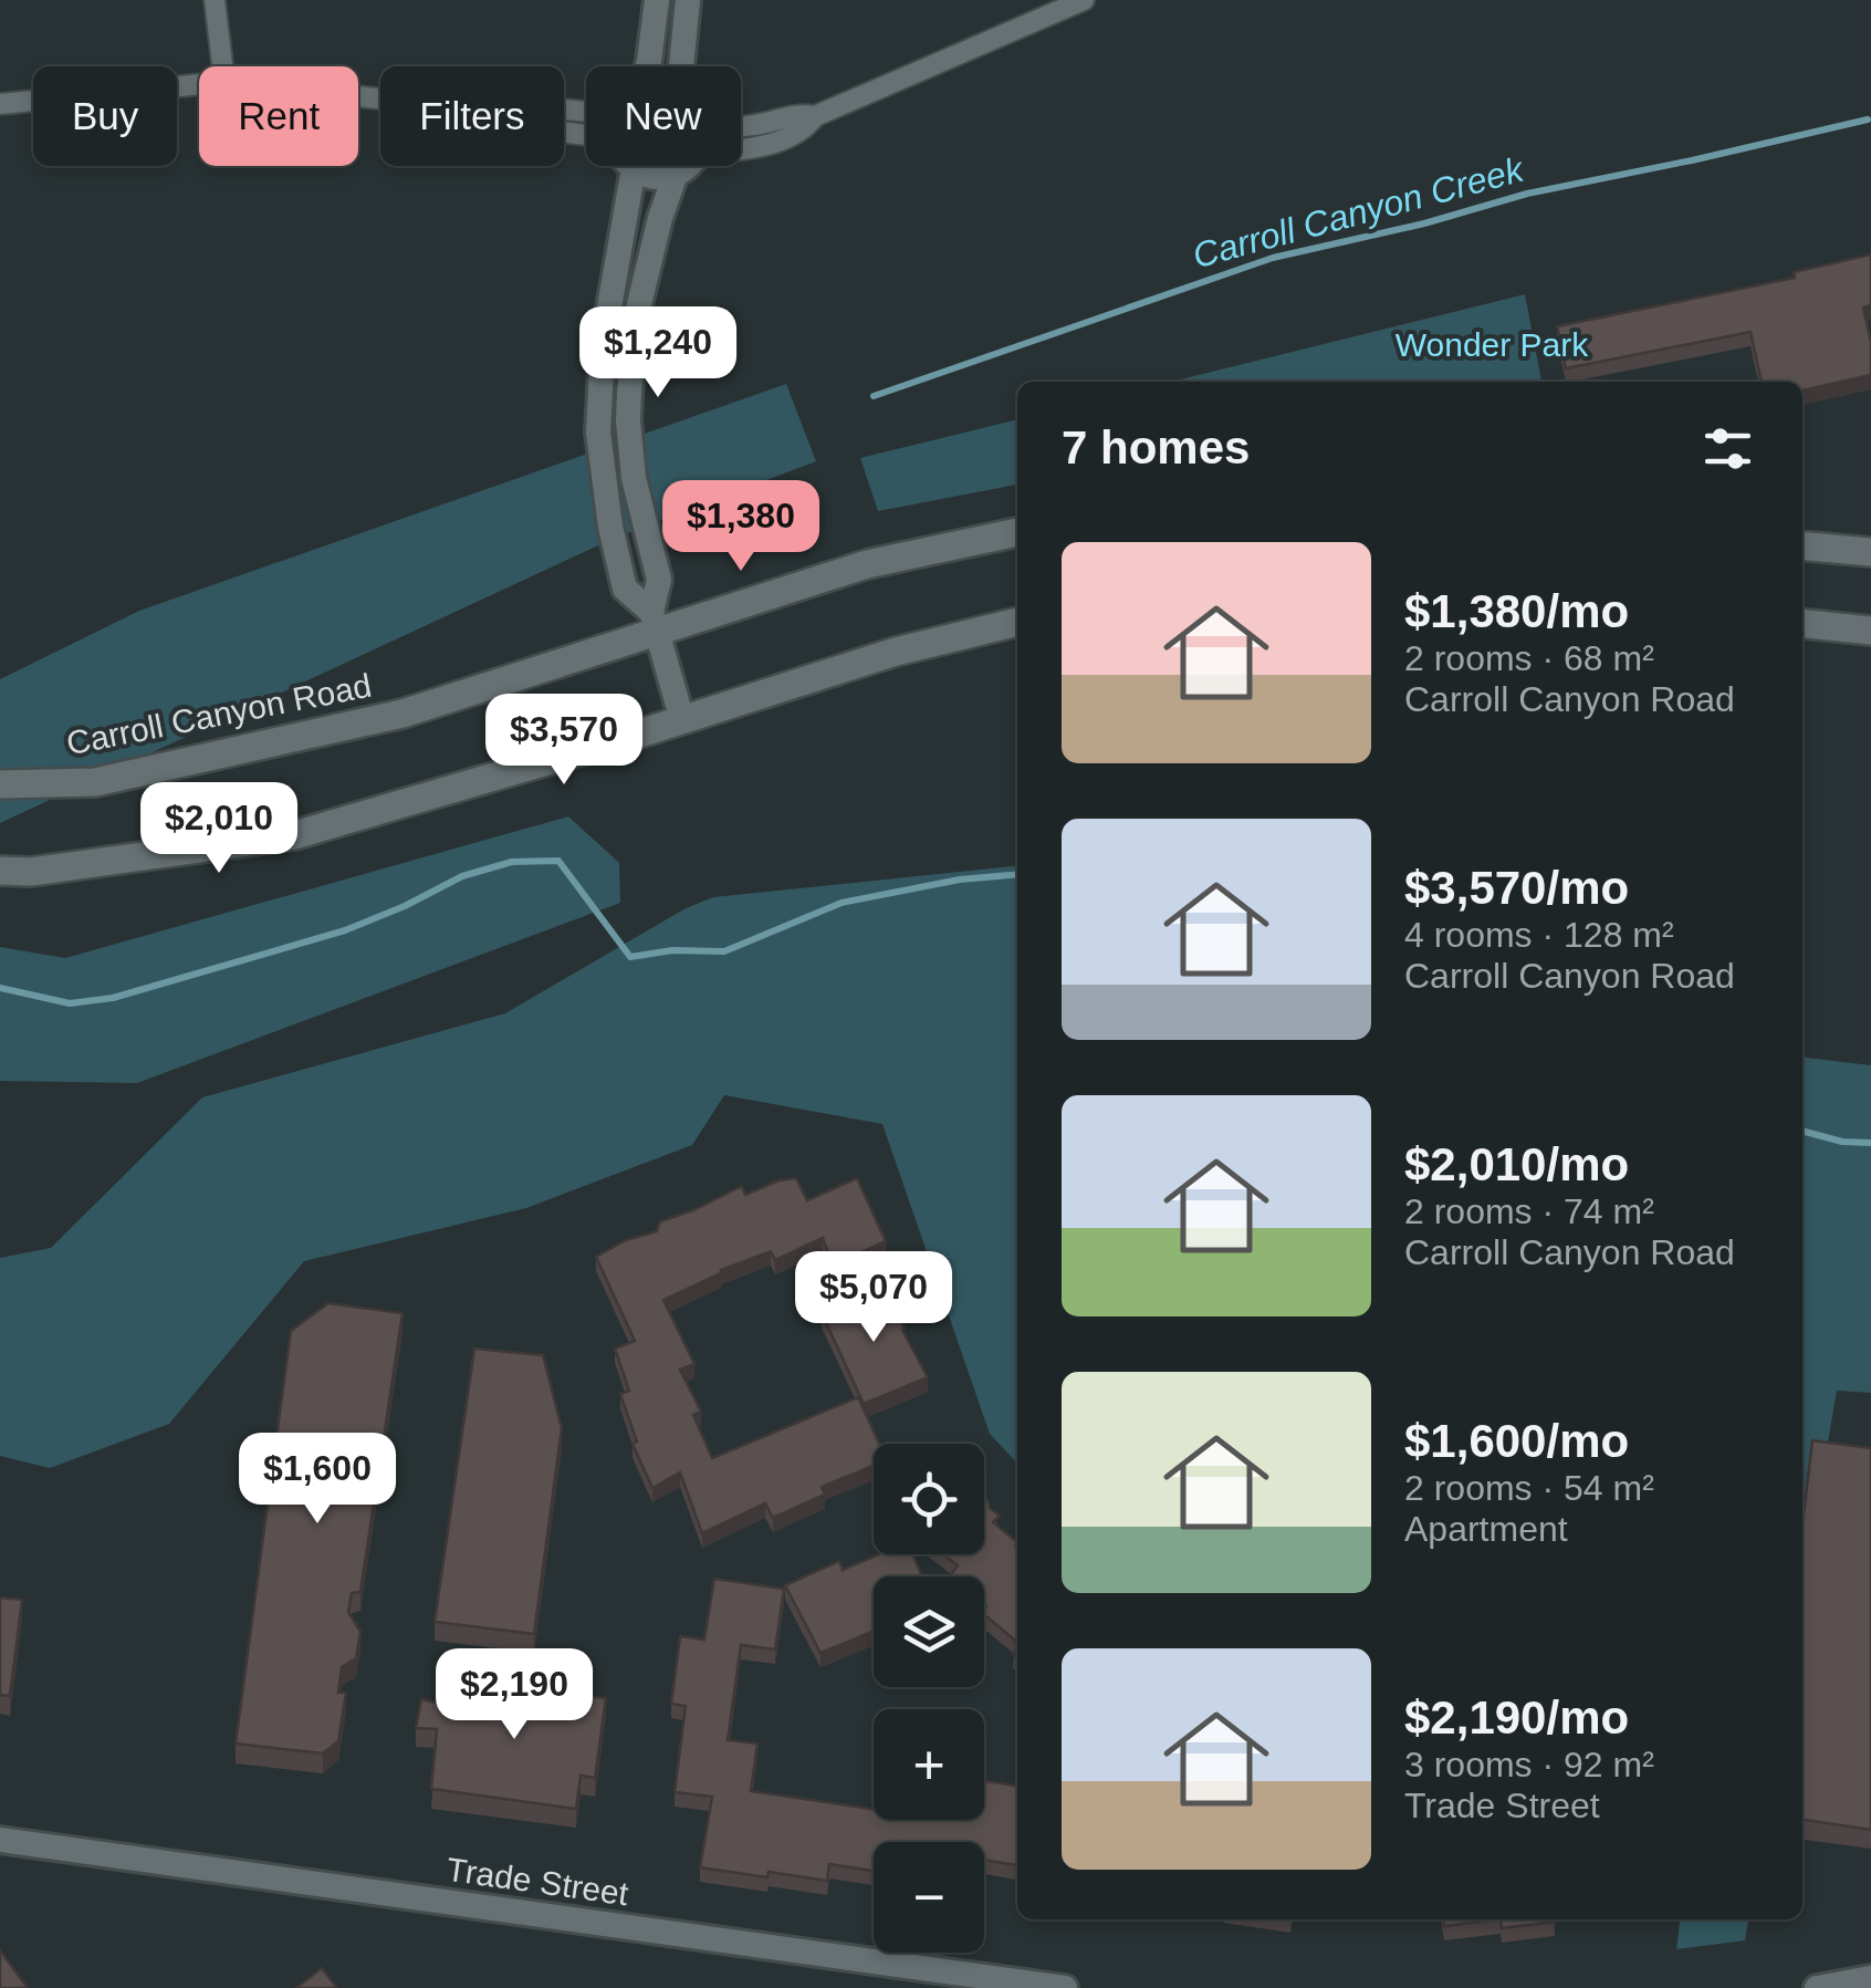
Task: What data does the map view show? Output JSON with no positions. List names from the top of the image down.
{
  "streets": {
    "main road": ["Carroll Canyon Road"],
    "street": ["Trade Street"]
  },
  "water": ["Carroll Canyon Creek"],
  "parks": ["Wonder Park"],
  "page": {
    "chip": [
      "Buy",
      "Rent",
      "Filters",
      "New"
    ],
    "price": [
      "$1,240",
      "$1,380",
      "$3,570",
      "$2,010",
      "$5,070",
      "$1,600",
      "$2,190"
    ],
    "heading": "7 homes",
    "list": [
      {
        "name": "$1,380/mo",
        "note": "2 rooms · 68 m² · Carroll Canyon Road"
      },
      {
        "name": "$3,570/mo",
        "note": "4 rooms · 128 m² · Carroll Canyon Road"
      },
      {
        "name": "$2,010/mo",
        "note": "2 rooms · 74 m² · Carroll Canyon Road"
      },
      {
        "name": "$1,600/mo",
        "note": "2 rooms · 54 m² · Apartment"
      },
      {
        "name": "$2,190/mo",
        "note": "3 rooms · 92 m² · Trade Street"
      }
    ],
    "map_buttons": ["+", "−"]
  }
}
